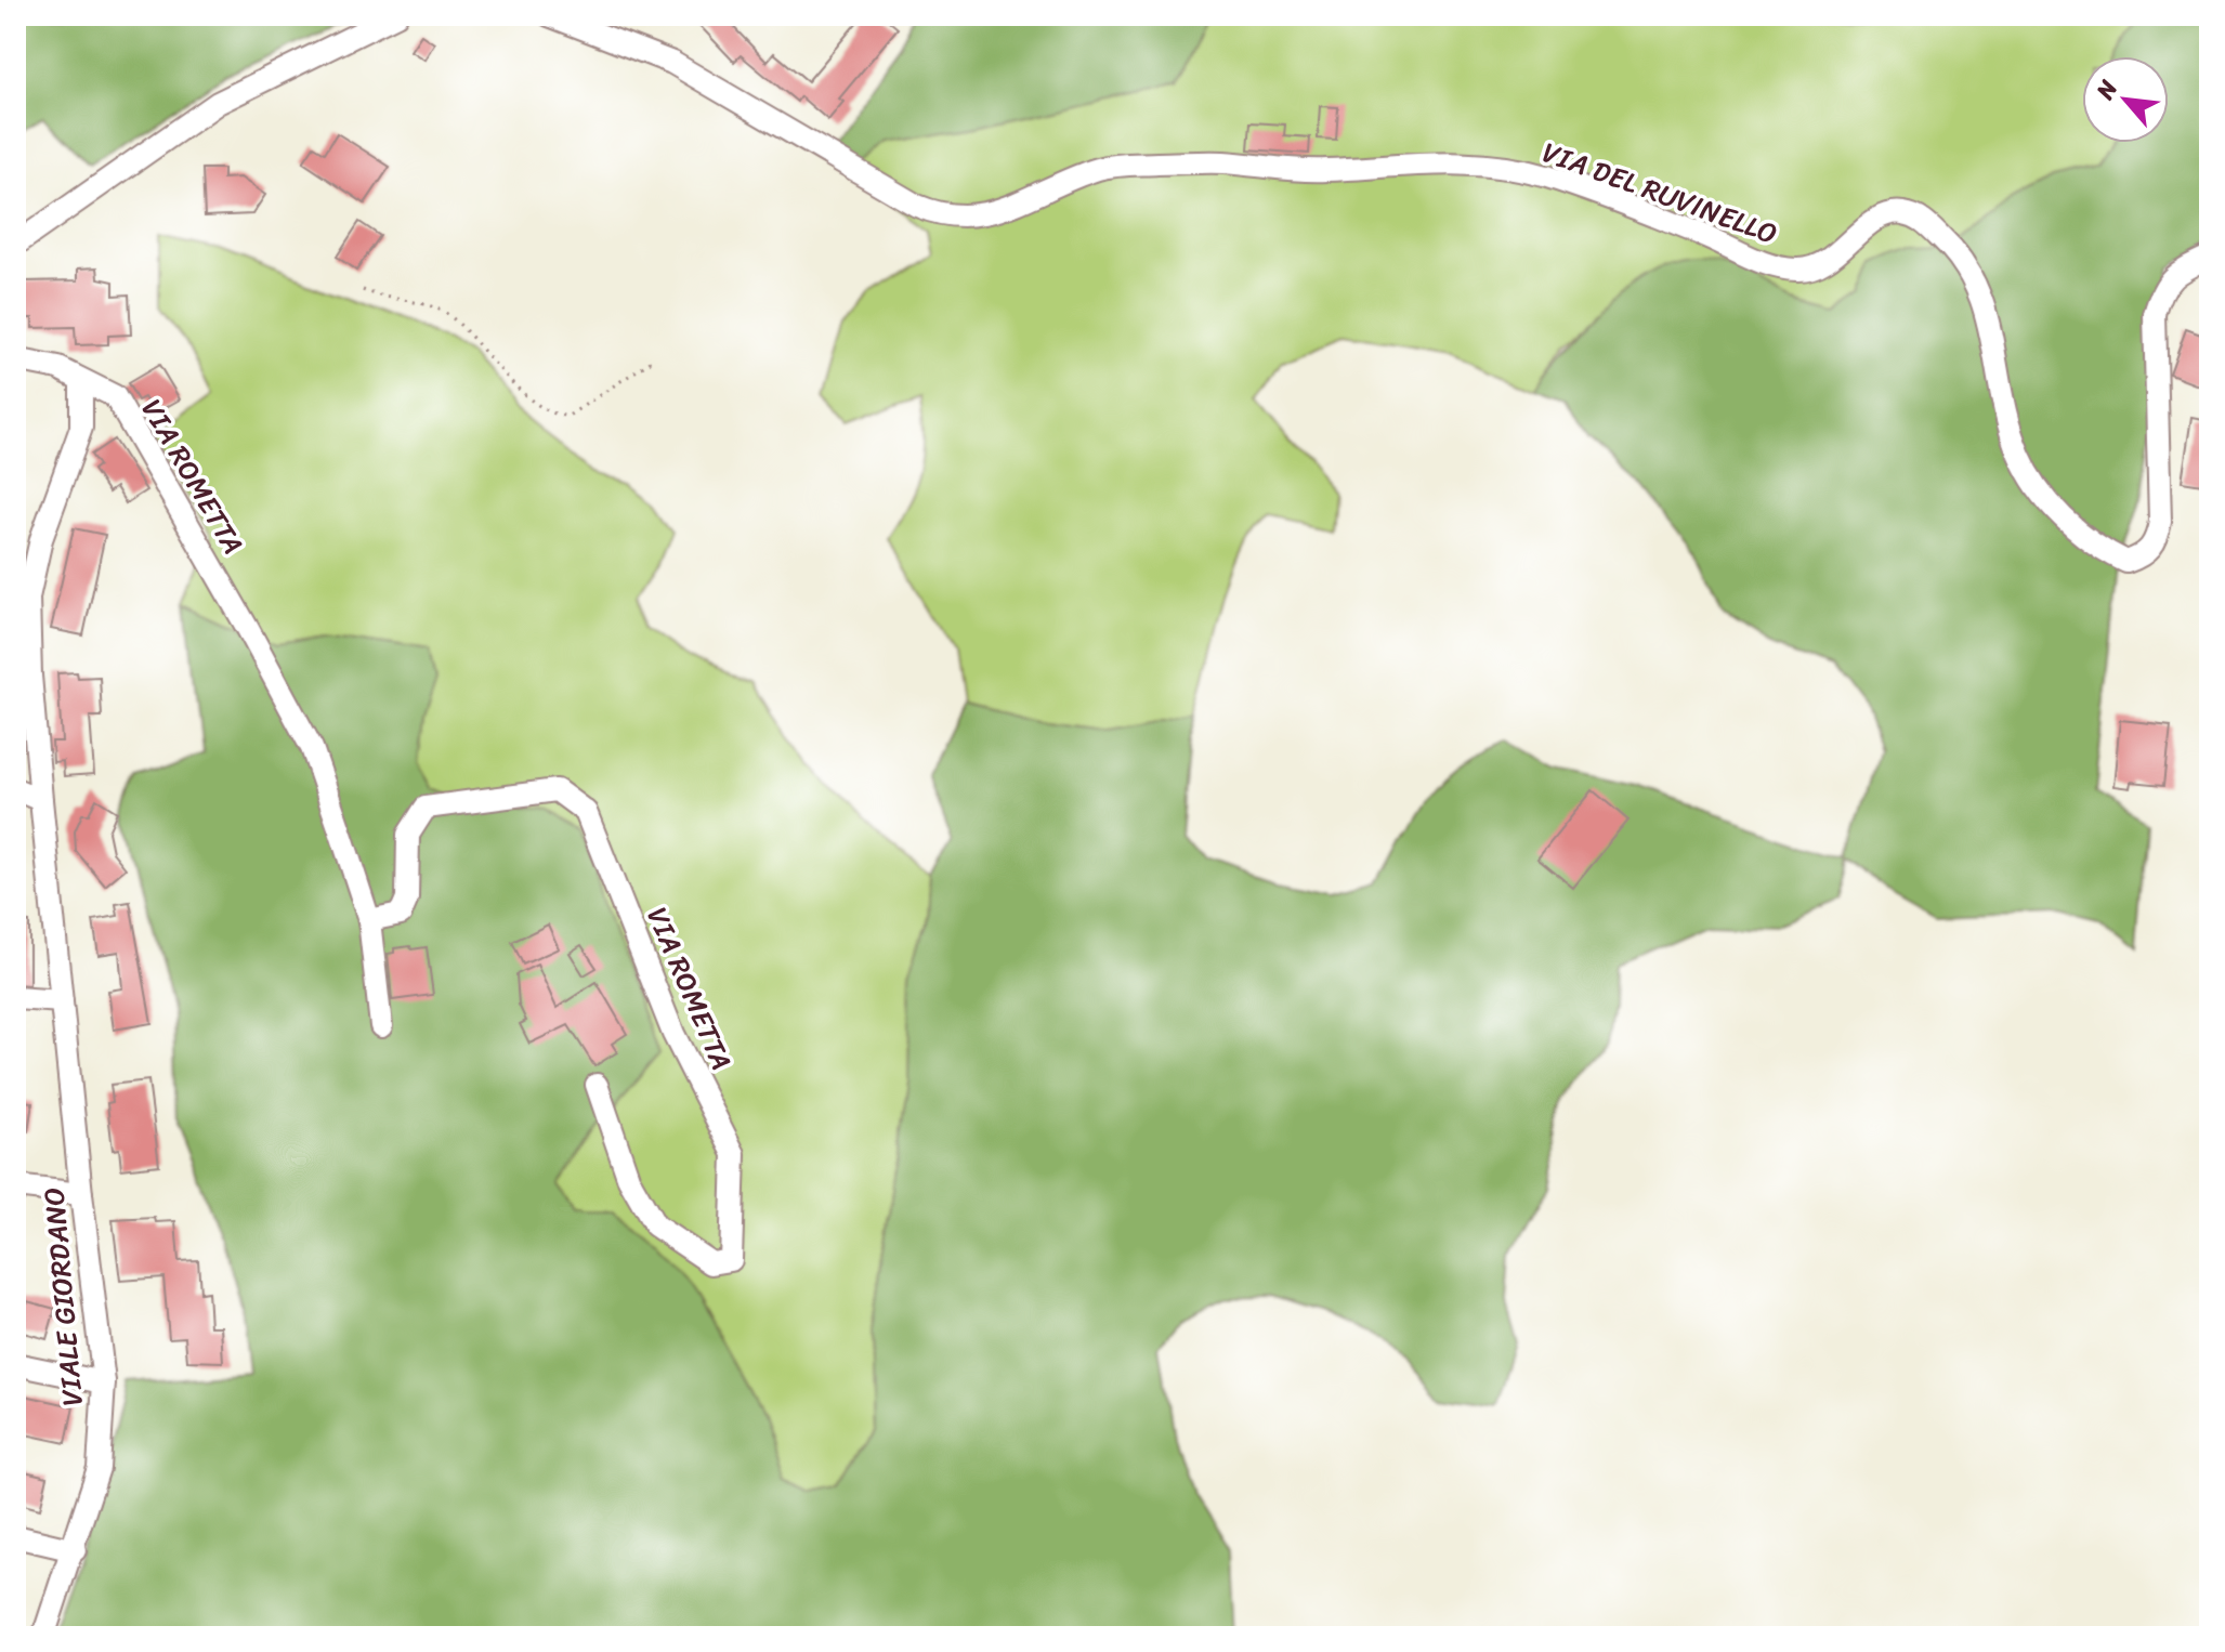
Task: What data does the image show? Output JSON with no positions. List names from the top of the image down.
{
  "streets": {
    "street": ["VIA DEL RUVINELLO", "VIA ROMETTA", "VIALE GIORDANO"]
  },
  "crossings": [
    ["VIA ROMETTA", "VIALE GIORDANO"]
  ],
  "north": "top left"
}
